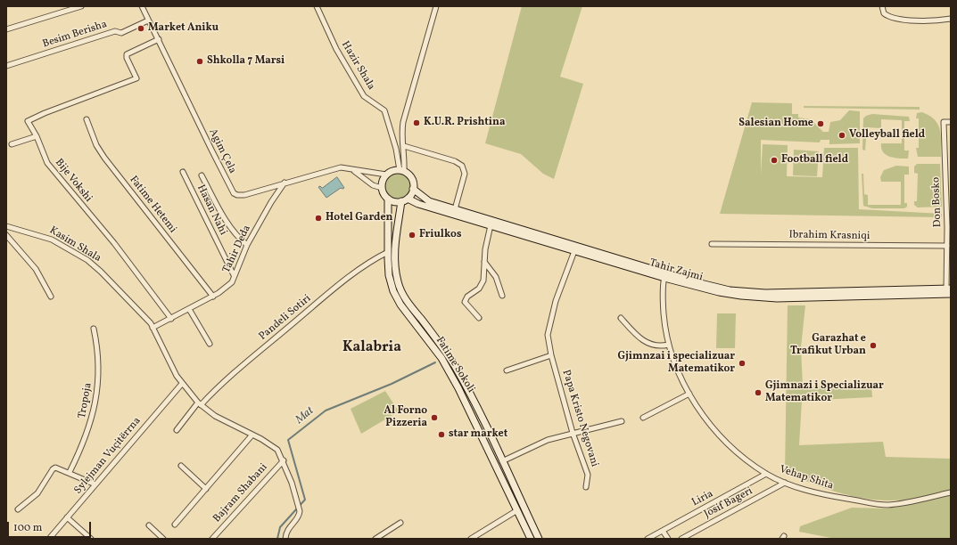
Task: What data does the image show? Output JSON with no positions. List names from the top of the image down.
{
  "streets": {
    "street": [
      "Besim Berisha",
      "Hazir Shala",
      "Agim Çela",
      "Bije Vokshi",
      "Don Bosko",
      "Fatime Hetemi",
      "Hasan Nahi",
      "Ibrahim Krasniqi",
      "Kasim Shala",
      "Tahir Deda",
      "Tahir Zajmi",
      "Pandeli Sotiri",
      "Fatime Sokoli",
      "Tropoja",
      "Papa Kristo Negovani",
      "Sylejman Vuçitërrna",
      "Vehap Shita",
      "Bajram Shabani",
      "Liria",
      "Josif Bageri"
    ]
  },
  "crossings": [
    ["Besim Berisha", "Agim Çela"],
    ["Hazir Shala", "Agim Çela"],
    ["Hazir Shala", "Tahir Zajmi"],
    ["Hazir Shala", "Fatime Sokoli"],
    ["Agim Çela", "Bije Vokshi"],
    ["Agim Çela", "Tahir Deda"],
    ["Agim Çela", "Tahir Zajmi"],
    ["Agim Çela", "Fatime Sokoli"],
    ["Bije Vokshi", "Tahir Deda"],
    ["Don Bosko", "Ibrahim Krasniqi"],
    ["Don Bosko", "Tahir Zajmi"],
    ["Fatime Hetemi", "Tahir Deda"],
    ["Hasan Nahi", "Tahir Deda"],
    ["Kasim Shala", "Tahir Deda"],
    ["Kasim Shala", "Pandeli Sotiri"],
    ["Kasim Shala", "Sylejman Vuçitërrna"],
    ["Kasim Shala", "Bajram Shabani"],
    ["Tahir Zajmi", "Fatime Sokoli"],
    ["Tahir Zajmi", "Papa Kristo Negovani"],
    ["Tahir Zajmi", "Vehap Shita"],
    ["Pandeli Sotiri", "Fatime Sokoli"],
    ["Vehap Shita", "Liria"],
    ["Vehap Shita", "Josif Bageri"]
  ],
  "districts": ["Kalabria"],
  "water": ["Mat"],
  "places": [
    "Market Aniku",
    "Shkolla 7 Marsi",
    "K.U.R. Prishtina",
    "Salesian Home",
    "Volleyball field",
    "Football field",
    "Hotel Garden",
    "Friulkos",
    "Garazhat e Trafikut Urban",
    "Gjimnzai i specializuar Matematikor",
    "Gjimnazi i Specializuar Matematikor",
    "Al Forno Pizzeria",
    "star market"
  ],
  "scale_bar": "100 m"
}
